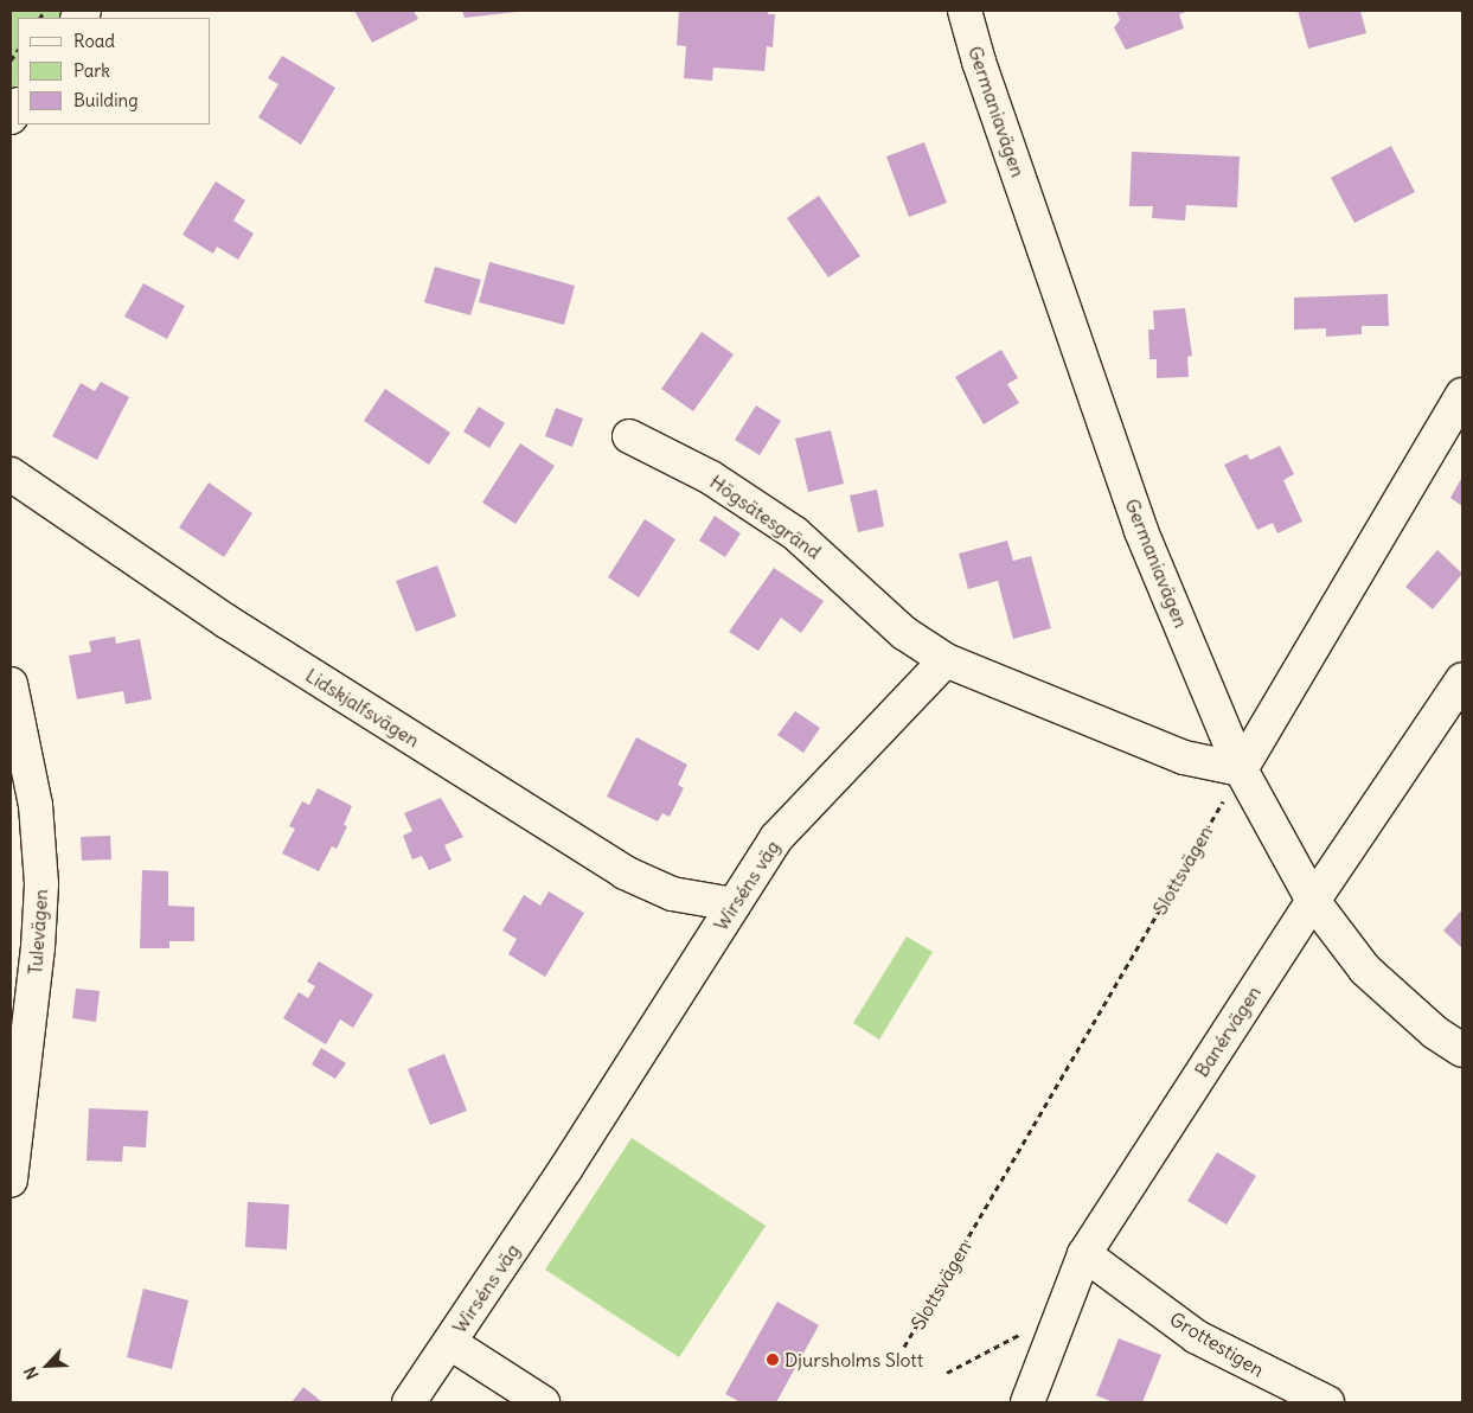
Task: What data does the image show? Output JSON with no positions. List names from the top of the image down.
{
  "streets": {
    "street": [
      "Germaniavägen",
      "Högsätesgränd",
      "Lidskjalfsvägen",
      "Wirséns väg",
      "Tulevägen",
      "Banérvägen",
      "Grottestigen"
    ],
    "path": ["Slottsvägen"]
  },
  "crossings": [
    ["Germaniavägen", "Slottsvägen"],
    ["Germaniavägen", "Banérvägen"],
    ["Högsätesgränd", "Wirséns väg"],
    ["Lidskjalfsvägen", "Wirséns väg"],
    ["Banérvägen", "Grottestigen"]
  ],
  "places": ["Djursholms Slott"],
  "legend": ["Road", "Park", "Building"],
  "north": "bottom left"
}
